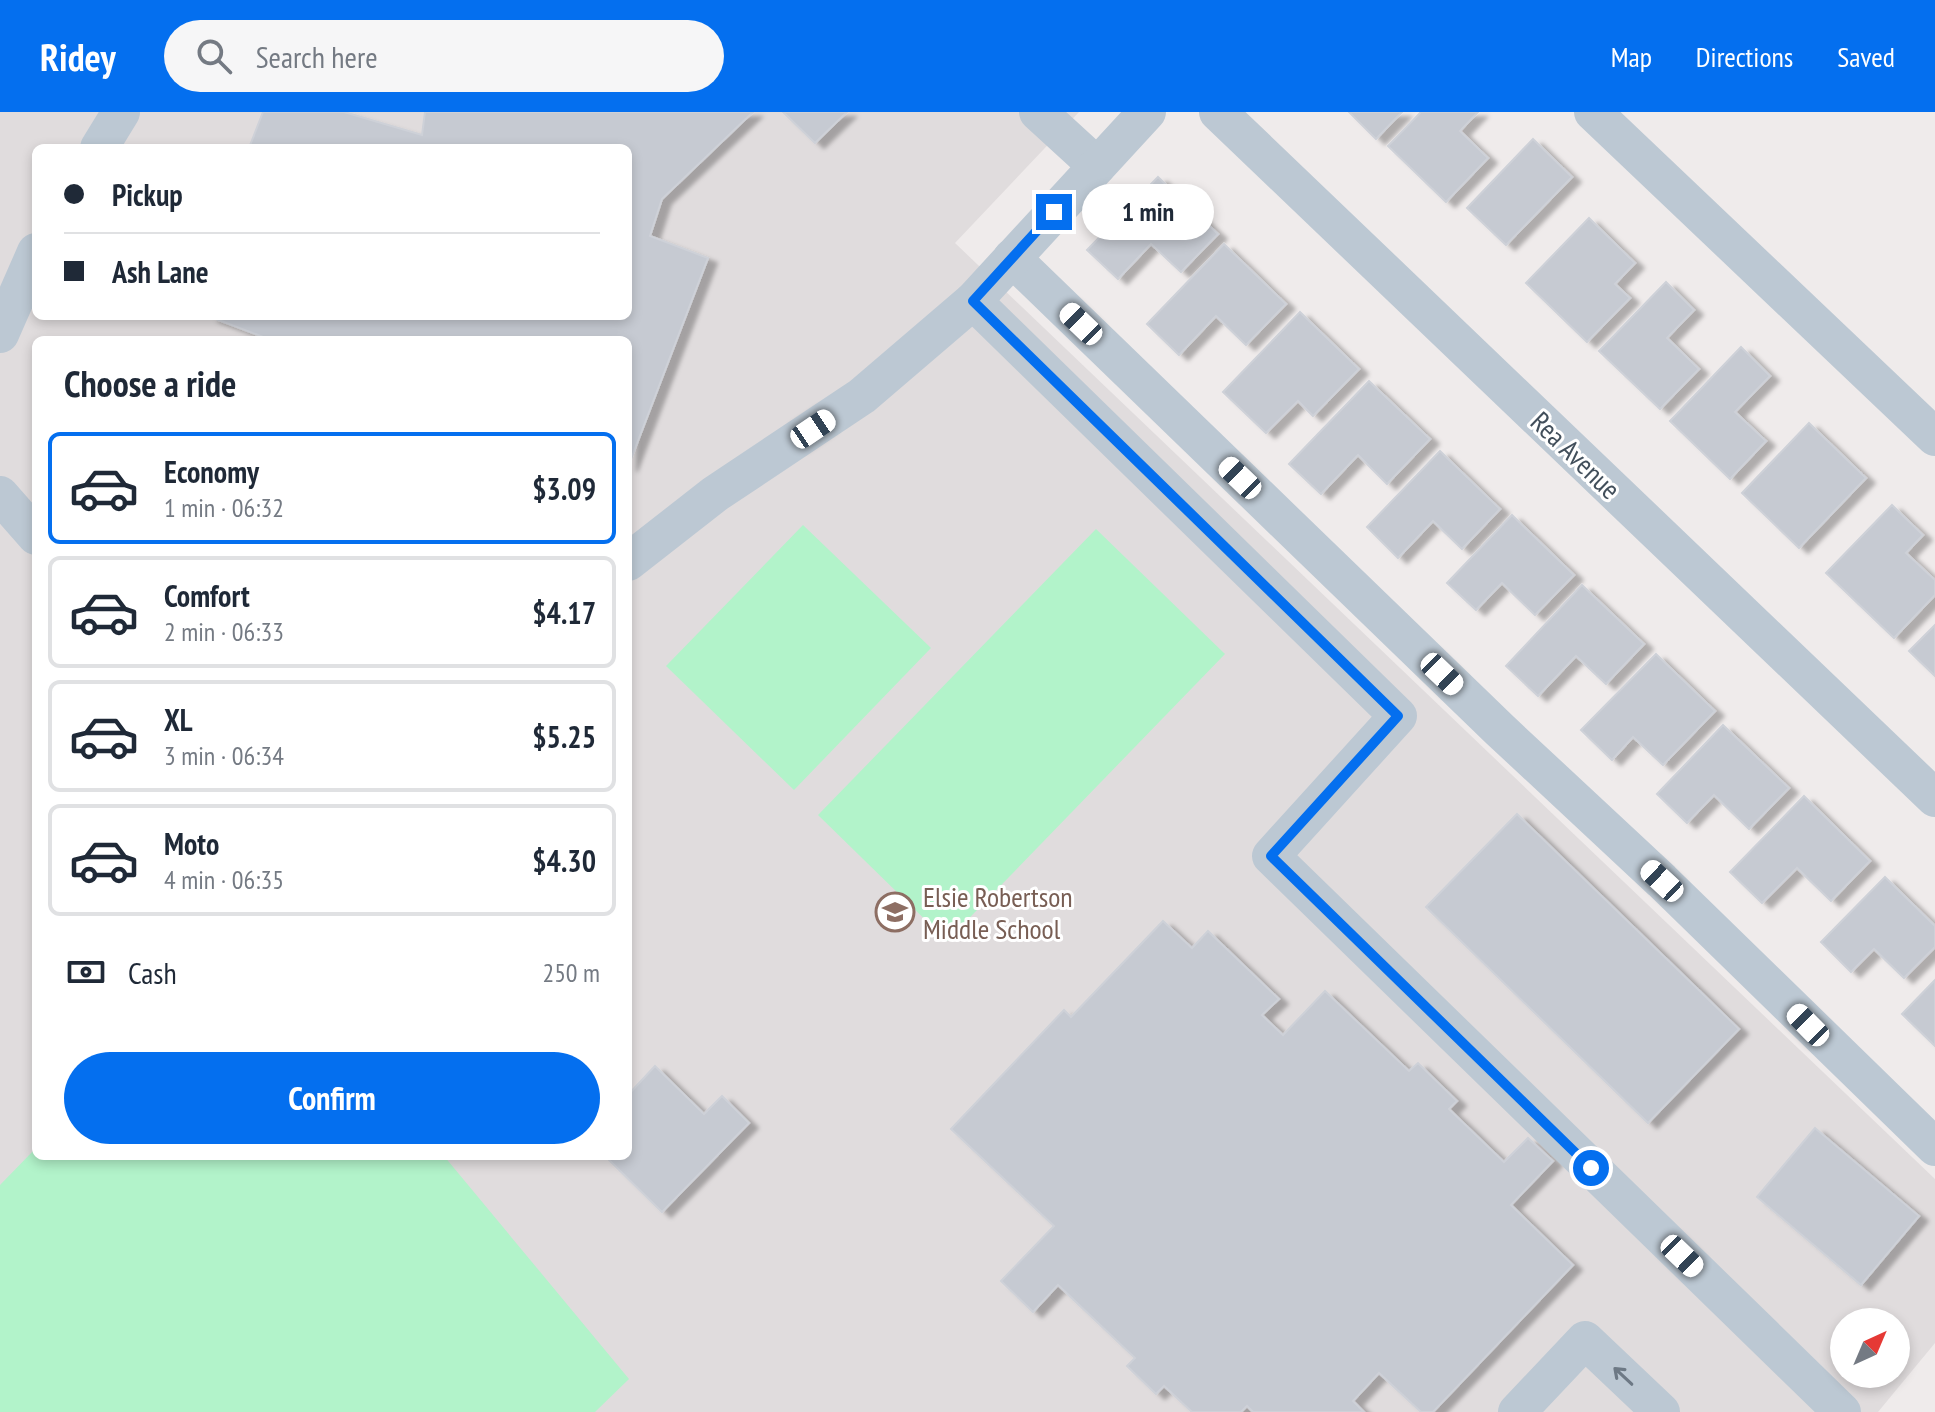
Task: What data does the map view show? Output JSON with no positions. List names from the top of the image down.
{
  "streets": {
    "street": ["Rea Avenue"]
  },
  "places": {
    "school or university": ["Elsie Robertson Middle School"]
  },
  "north": "top right",
  "page": {
    "header": "Ridey",
    "search": "Search here",
    "nav": ["Map", "Directions", "Saved"],
    "banner": ["Pickup", "Ash Lane"],
    "bubble": "1 min",
    "heading": "Choose a ride",
    "list": [
      {
        "name": "Economy",
        "note": "1 min · 06:32",
        "value": "$3.09"
      },
      {
        "name": "Comfort",
        "note": "2 min · 06:33",
        "value": "$4.17"
      },
      {
        "name": "XL",
        "note": "3 min · 06:34",
        "value": "$5.25"
      },
      {
        "name": "Moto",
        "note": "4 min · 06:35",
        "value": "$4.30"
      }
    ],
    "pay": ["Cash", "250 m"],
    "buttons": "Confirm"
  }
}
